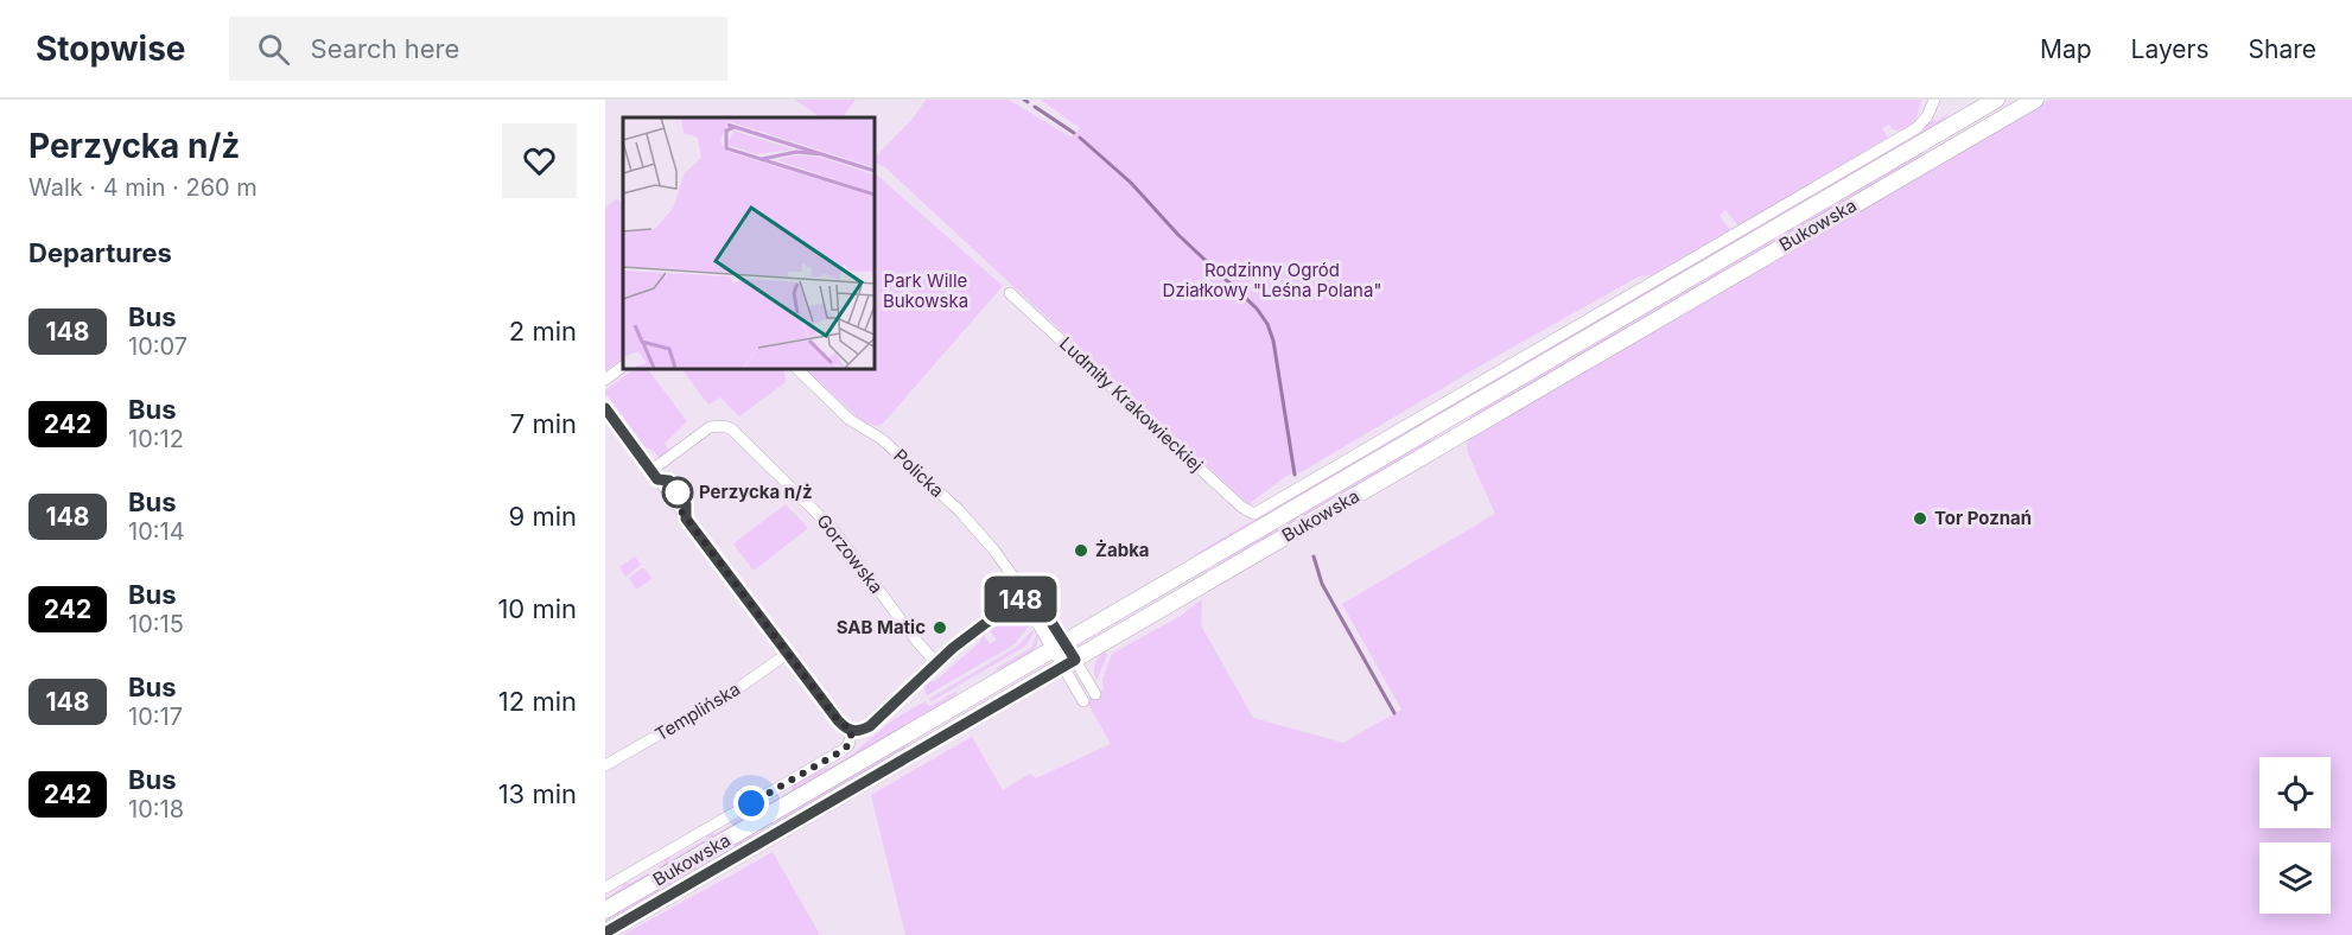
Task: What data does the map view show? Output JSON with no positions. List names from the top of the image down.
{
  "streets": {
    "main road": ["Bukowska"],
    "street": [
      "Ludmiły Krakowieckiej",
      "Policka",
      "Gorzowska",
      "Templińska"
    ]
  },
  "crossings": [
    ["Bukowska", "Policka"]
  ],
  "parks": ["Rodzinny Ogród Działkowy \"Leśna Polana\"", "Park Wille Bukowska"],
  "places": [
    "Perzycka n/ż",
    "Tor Poznań",
    "Żabka",
    "SAB Matic"
  ],
  "lines": ["bus line 148"],
  "page": {
    "header": "Stopwise",
    "search": "Search here",
    "nav": ["Map", "Layers", "Share"],
    "heading": [
      ["Perzycka n/ż", "Walk · 4 min · 260 m"],
      "Departures"
    ],
    "on_map": "148",
    "list": [
      {
        "mark": "148",
        "name": "Bus",
        "note": "10:07",
        "value": "2 min"
      },
      {
        "mark": "242",
        "name": "Bus",
        "note": "10:12",
        "value": "7 min"
      },
      {
        "mark": "148",
        "name": "Bus",
        "note": "10:14",
        "value": "9 min"
      },
      {
        "mark": "242",
        "name": "Bus",
        "note": "10:15",
        "value": "10 min"
      },
      {
        "mark": "148",
        "name": "Bus",
        "note": "10:17",
        "value": "12 min"
      },
      {
        "mark": "242",
        "name": "Bus",
        "note": "10:18",
        "value": "13 min"
      }
    ]
  }
}
